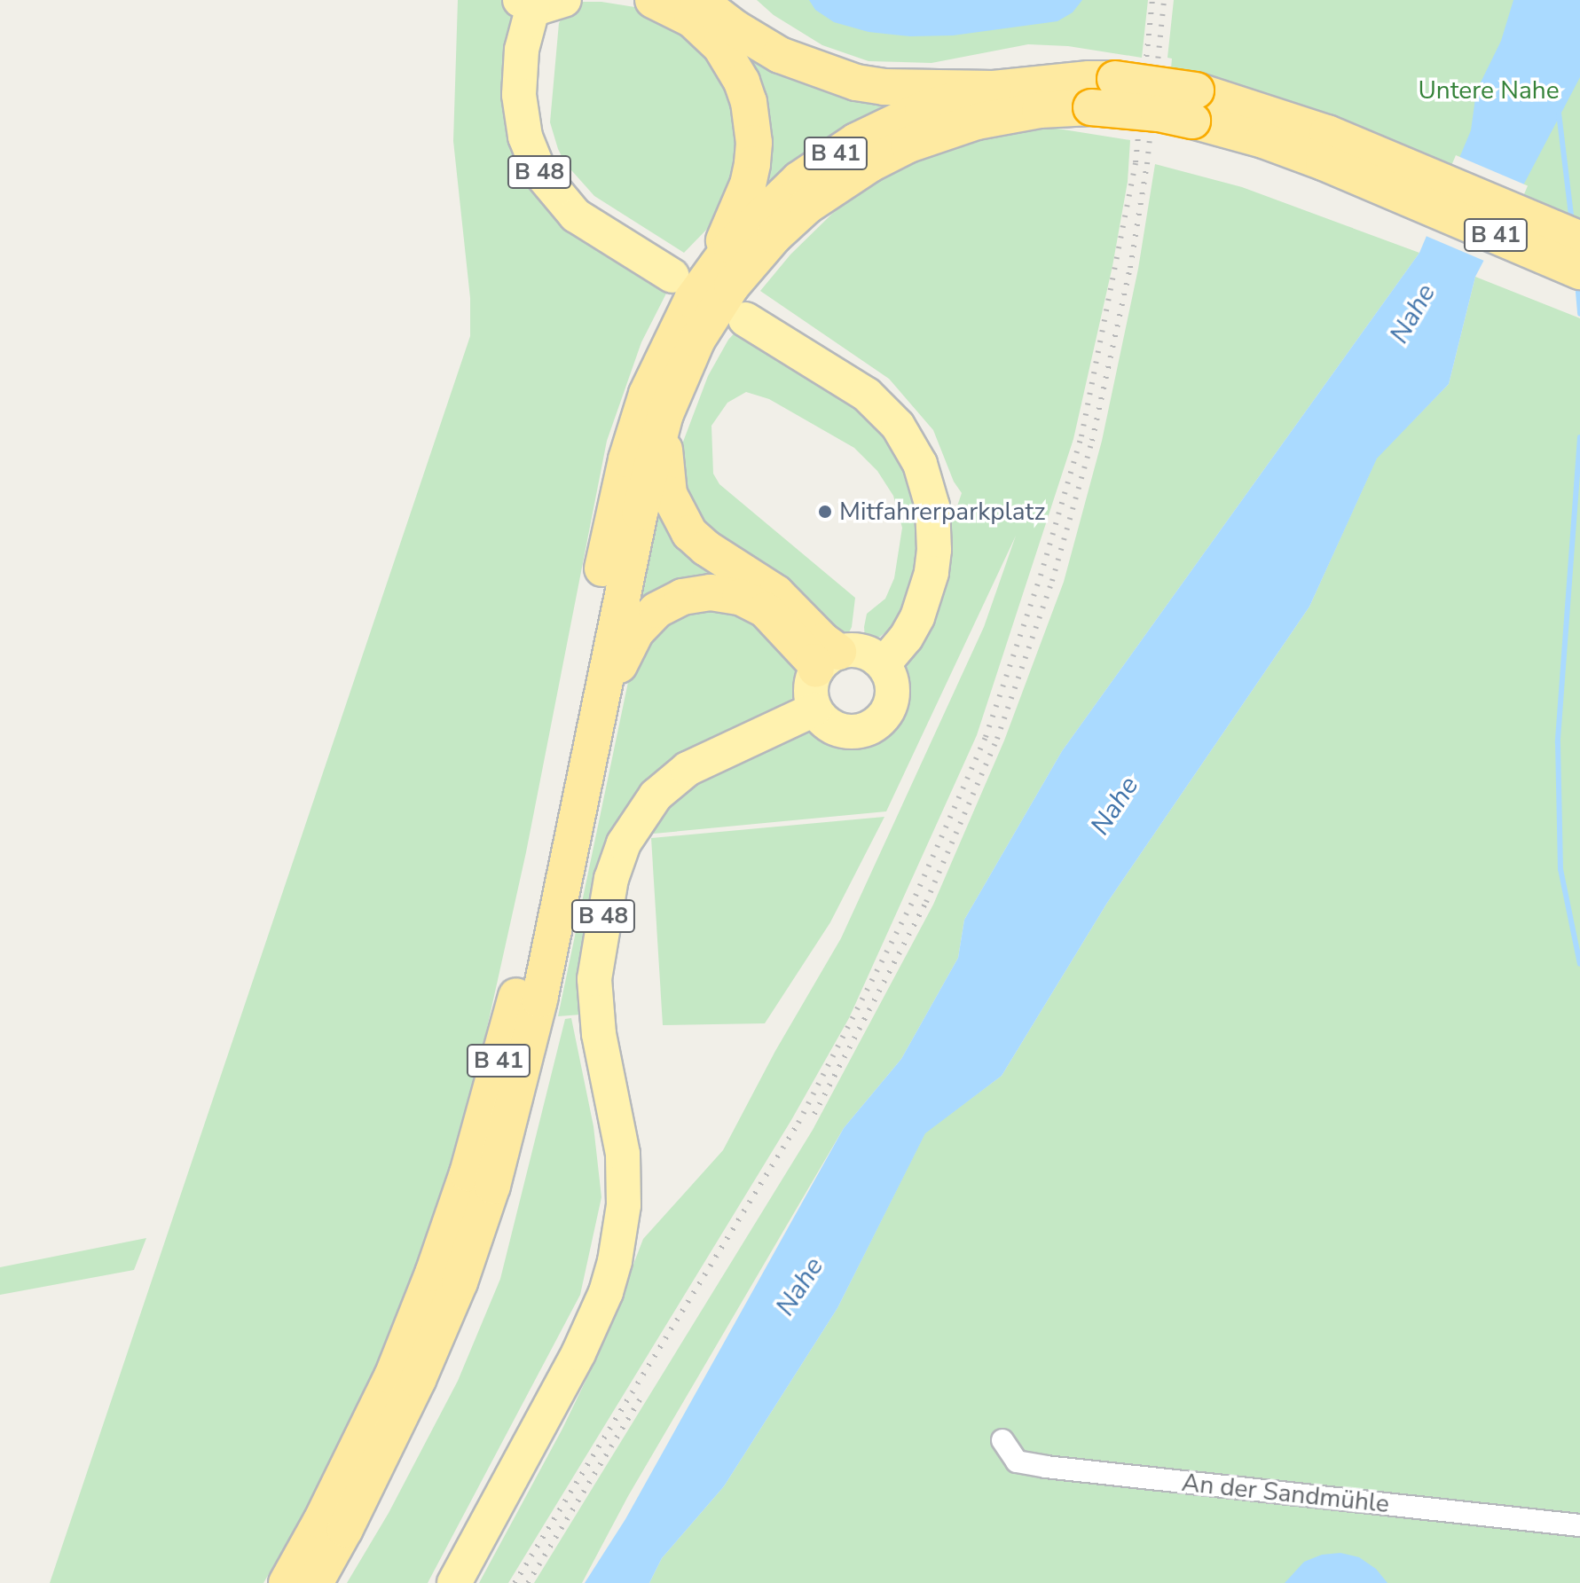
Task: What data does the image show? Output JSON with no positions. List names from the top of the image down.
{
  "streets": {
    "highway": ["B 41"],
    "main road": ["B 48"],
    "street": ["An der Sandmühle"]
  },
  "water": ["Nahe"],
  "parks": ["Untere Nahe"],
  "places": ["Mitfahrerparkplatz"]
}
